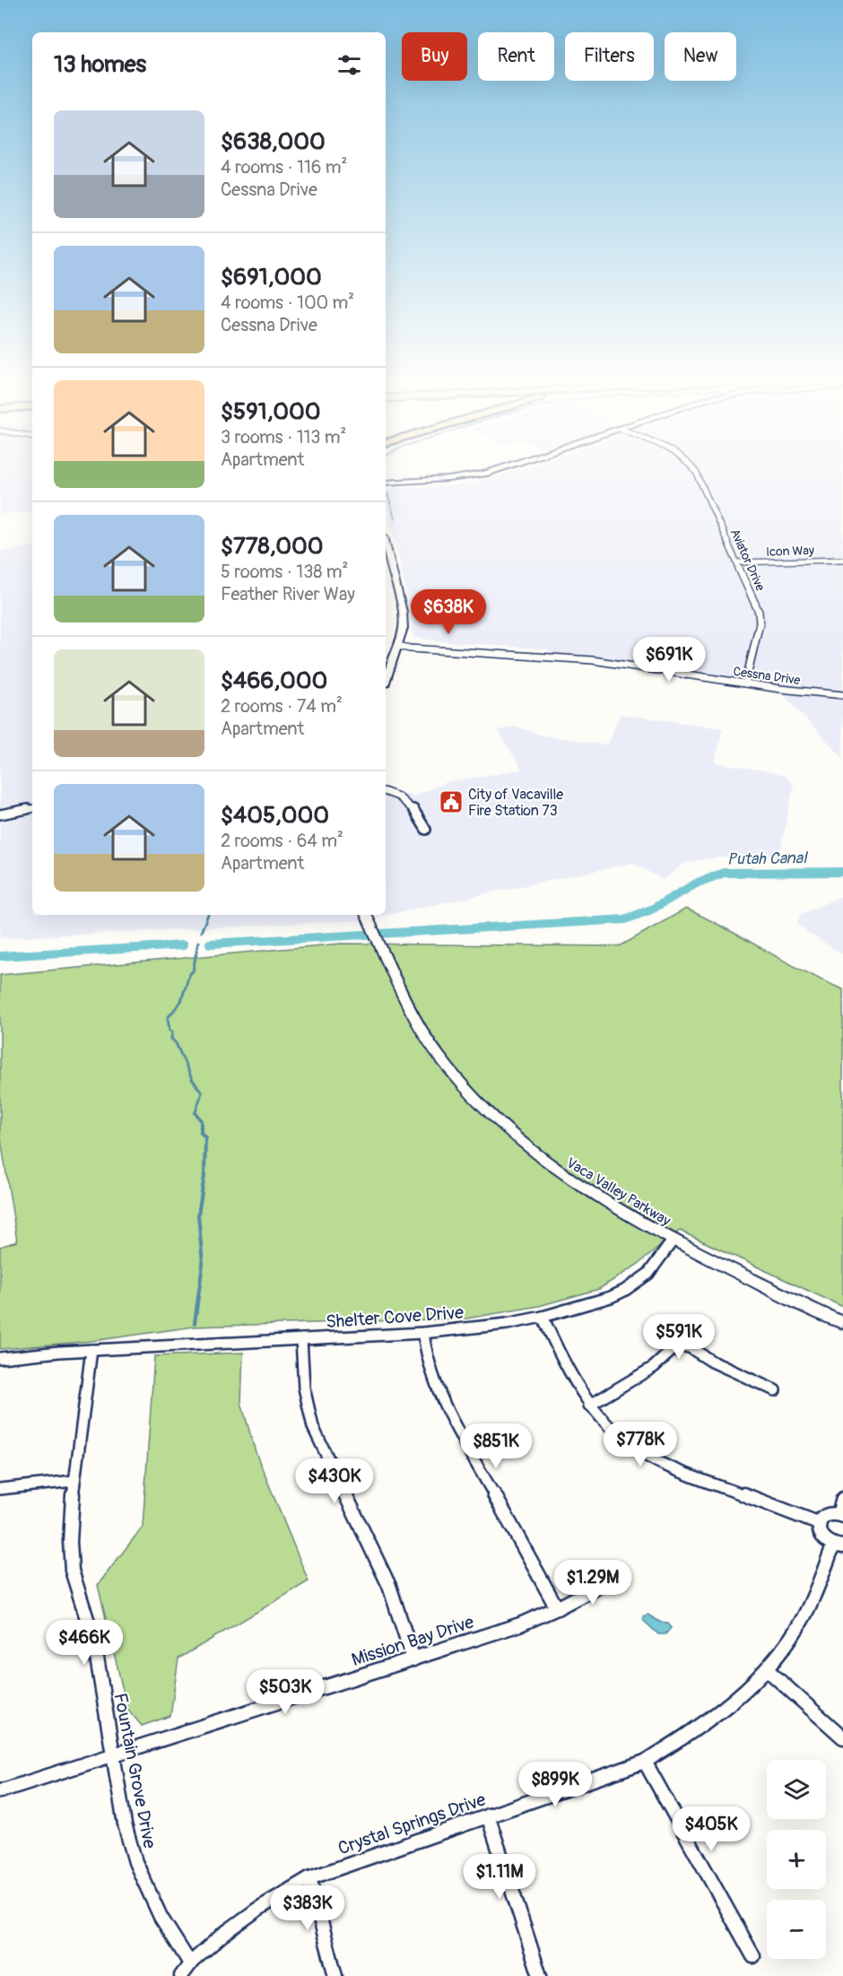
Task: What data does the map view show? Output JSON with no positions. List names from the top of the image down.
{
  "streets": {
    "street": [
      "Icon Way",
      "Aviator Drive",
      "Cessna Drive",
      "Vaca Valley Parkway",
      "Shelter Cove Drive",
      "Mission Bay Drive",
      "Fountain Grove Drive",
      "Crystal Springs Drive"
    ]
  },
  "crossings": [
    ["Icon Way", "Aviator Drive"],
    ["Aviator Drive", "Cessna Drive"],
    ["Vaca Valley Parkway", "Shelter Cove Drive"],
    ["Shelter Cove Drive", "Fountain Grove Drive"],
    ["Mission Bay Drive", "Fountain Grove Drive"],
    ["Fountain Grove Drive", "Crystal Springs Drive"]
  ],
  "water": ["Putah Canal"],
  "places": {
    "public building": ["City of Vacaville Fire Station 73"]
  },
  "page": {
    "chip": [
      "Buy",
      "Rent",
      "Filters",
      "New"
    ],
    "heading": "13 homes",
    "list": [
      {
        "name": "$638,000",
        "note": "4 rooms · 116 m² · Cessna Drive"
      },
      {
        "name": "$691,000",
        "note": "4 rooms · 100 m² · Cessna Drive"
      },
      {
        "name": "$591,000",
        "note": "3 rooms · 113 m² · Apartment"
      },
      {
        "name": "$778,000",
        "note": "5 rooms · 138 m² · Feather River Way"
      },
      {
        "name": "$466,000",
        "note": "2 rooms · 74 m² · Apartment"
      },
      {
        "name": "$405,000",
        "note": "2 rooms · 64 m² · Apartment"
      }
    ],
    "price": [
      "$638K",
      "$691K",
      "$591K",
      "$778K",
      "$851K",
      "$430K",
      "$1.29M",
      "$466K",
      "$503K",
      "$899K",
      "$405K",
      "$1.11M",
      "$383K"
    ],
    "map_buttons": ["+", "−"]
  }
}
